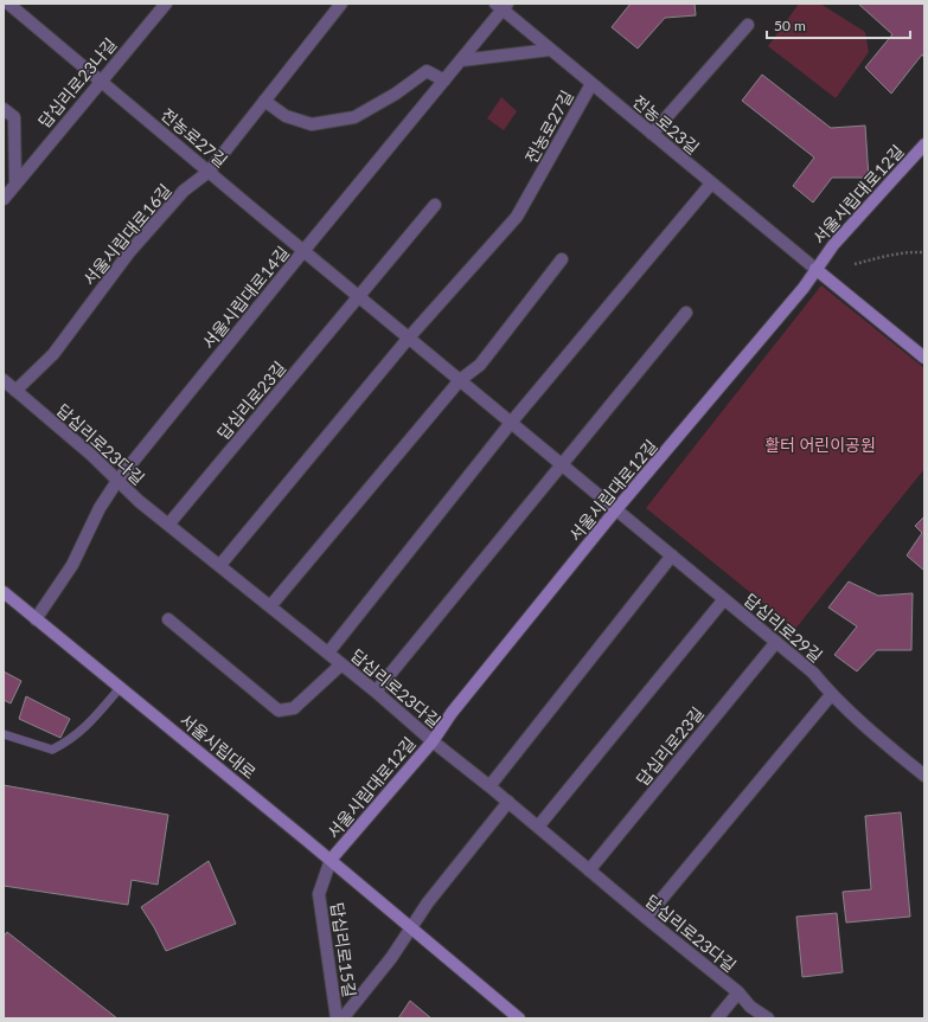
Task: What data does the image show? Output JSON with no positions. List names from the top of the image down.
{
  "streets": {
    "street": [
      "답십리로23나길",
      "전농로23길",
      "전농로27길",
      "서울시립대로12길",
      "서울시립대로16길",
      "서울시립대로14길",
      "답십리로23길",
      "답십리로23다길",
      "답십리로29길",
      "서울시립대로",
      "답십리로15길"
    ]
  },
  "crossings": [
    ["답십리로23나길", "전농로27길"],
    ["전농로23길", "전농로27길"],
    ["전농로23길", "서울시립대로12길"],
    ["전농로23길", "서울시립대로14길"],
    ["전농로27길", "서울시립대로12길"],
    ["전농로27길", "서울시립대로16길"],
    ["전농로27길", "서울시립대로14길"],
    ["전농로27길", "답십리로23길"],
    ["전농로27길", "답십리로29길"],
    ["서울시립대로12길", "답십리로23다길"],
    ["서울시립대로12길", "답십리로29길"],
    ["서울시립대로12길", "서울시립대로"],
    ["서울시립대로12길", "답십리로15길"],
    ["서울시립대로16길", "답십리로23다길"],
    ["서울시립대로14길", "답십리로23다길"],
    ["서울시립대로14길", "서울시립대로"],
    ["답십리로23길", "답십리로23다길"],
    ["답십리로23길", "답십리로29길"],
    ["서울시립대로", "답십리로15길"]
  ],
  "parks": ["활터 어린이공원"],
  "scale_bar": "50 m"
}
